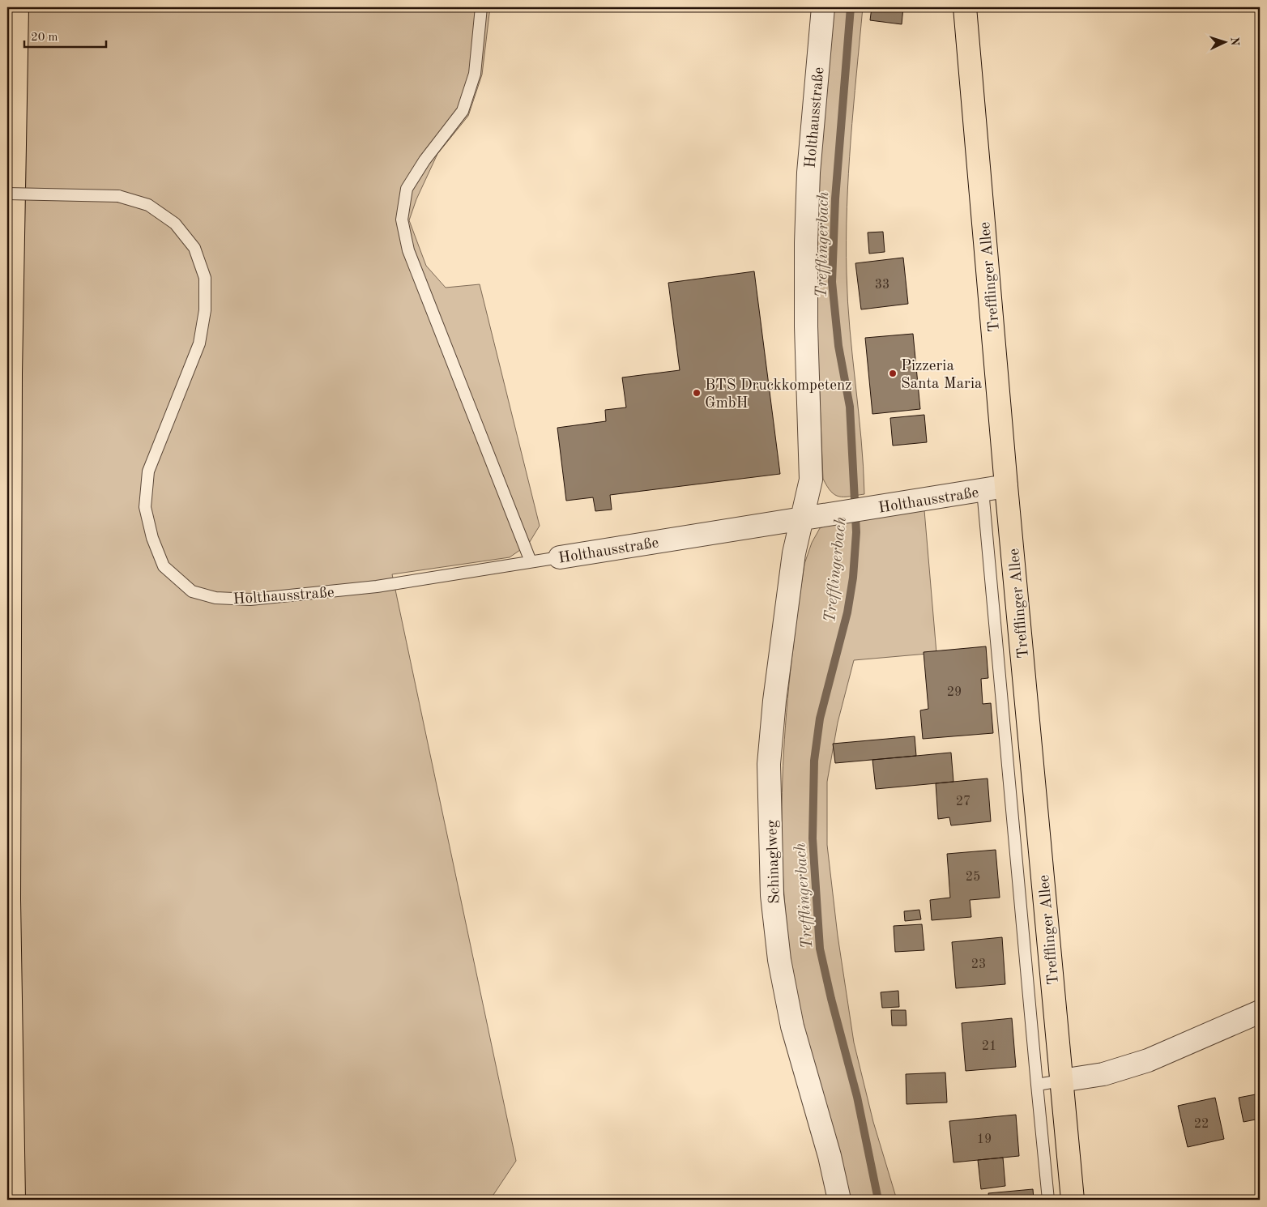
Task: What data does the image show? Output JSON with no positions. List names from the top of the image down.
{
  "streets": {
    "main road": ["Trefflinger Allee"],
    "street": ["Holthausstraße", "Schinaglweg"]
  },
  "crossings": [
    ["Holthausstraße", "Trefflinger Allee"],
    ["Holthausstraße", "Schinaglweg"]
  ],
  "water": ["Trefflingerbach"],
  "places": ["Pizzeria Santa Maria", "BTS Druckkompetenz GmbH"],
  "house_numbers": [
    "33",
    "29",
    "27",
    "25",
    "23",
    "21",
    "22",
    "19"
  ],
  "scale_bar": "20 m",
  "north": "right"
}
